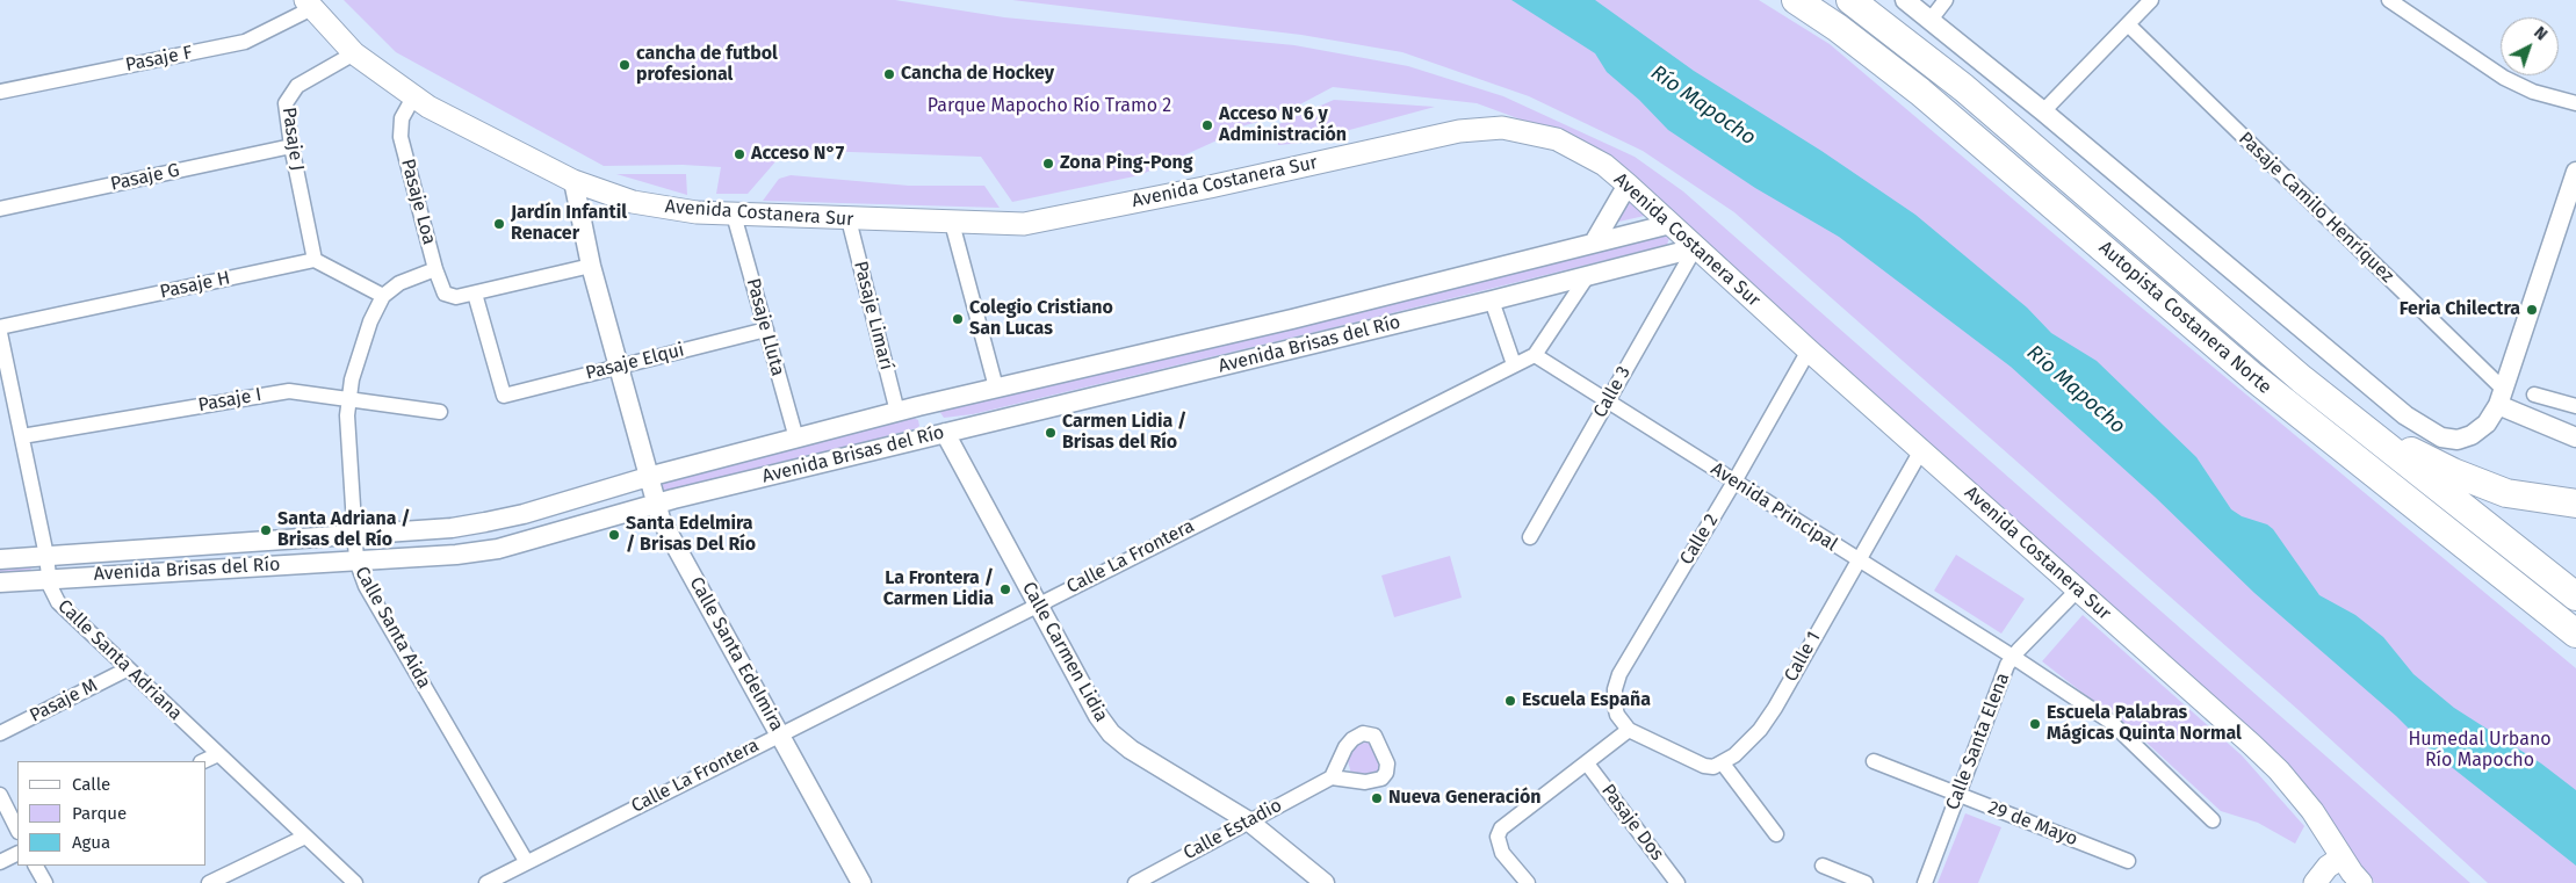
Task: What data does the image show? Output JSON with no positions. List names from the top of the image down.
{
  "streets": {
    "highway": ["Autopista Costanera Norte"],
    "main road": ["Avenida Costanera Sur"],
    "street": [
      "Pasaje F",
      "Pasaje J",
      "Pasaje G",
      "Pasaje Loa",
      "Pasaje Camilo Henríquez",
      "Pasaje H",
      "Pasaje Limarí",
      "Pasaje Lluta",
      "Avenida Brisas del Río",
      "Pasaje Elqui",
      "Calle 3",
      "Pasaje I",
      "Avenida Principal",
      "Calle 2",
      "Calle La Frontera",
      "Calle Santa Aida",
      "Calle Carmen Lidia",
      "Calle Santa Edelmira",
      "Calle 1",
      "Calle Santa Adriana",
      "Pasaje M",
      "Calle Santa Elena",
      "Pasaje Dos",
      "29 de Mayo",
      "Calle Estadio"
    ]
  },
  "crossings": [
    ["Pasaje F", "Avenida Costanera Sur"],
    ["Pasaje J", "Pasaje G"],
    ["Pasaje J", "Avenida Costanera Sur"],
    ["Pasaje J", "Pasaje H"],
    ["Avenida Costanera Sur", "Pasaje Loa"],
    ["Avenida Costanera Sur", "Pasaje Limarí"],
    ["Avenida Costanera Sur", "Pasaje Lluta"],
    ["Avenida Costanera Sur", "Avenida Brisas del Río"],
    ["Avenida Costanera Sur", "Calle 3"],
    ["Avenida Costanera Sur", "Calle 2"],
    ["Avenida Costanera Sur", "Calle Santa Edelmira"],
    ["Avenida Costanera Sur", "Calle 1"],
    ["Avenida Costanera Sur", "Calle Santa Elena"],
    ["Pasaje Loa", "Pasaje Elqui"],
    ["Pasaje Limarí", "Avenida Brisas del Río"],
    ["Pasaje Lluta", "Avenida Brisas del Río"],
    ["Pasaje Lluta", "Pasaje Elqui"],
    ["Avenida Brisas del Río", "Calle 3"],
    ["Avenida Brisas del Río", "Calle Santa Aida"],
    ["Avenida Brisas del Río", "Calle Carmen Lidia"],
    ["Avenida Brisas del Río", "Calle Santa Edelmira"],
    ["Avenida Brisas del Río", "Calle Santa Adriana"],
    ["Pasaje Elqui", "Calle Santa Edelmira"],
    ["Calle 3", "Avenida Principal"],
    ["Pasaje I", "Calle Santa Aida"],
    ["Pasaje I", "Calle Santa Adriana"],
    ["Avenida Principal", "Calle 2"],
    ["Avenida Principal", "Calle La Frontera"],
    ["Avenida Principal", "Calle 1"],
    ["Avenida Principal", "Calle Santa Elena"],
    ["Calle La Frontera", "Calle Santa Aida"],
    ["Calle La Frontera", "Calle Carmen Lidia"],
    ["Calle La Frontera", "Calle Santa Edelmira"],
    ["Calle Carmen Lidia", "Calle Estadio"],
    ["Calle Santa Adriana", "Pasaje M"],
    ["Calle Santa Elena", "29 de Mayo"]
  ],
  "water": ["Río Mapocho"],
  "parks": ["Parque Mapocho Río Tramo 2", "Humedal Urbano Río Mapocho"],
  "places": [
    "cancha de futbol profesional",
    "Cancha de Hockey",
    "Acceso N°6 y Administración",
    "Acceso N°7",
    "Zona Ping-Pong",
    "Jardín Infantil Renacer",
    "Feria Chilectra",
    "Colegio Cristiano San Lucas",
    "Carmen Lidia / Brisas del Río",
    "Santa Adriana / Brisas del Río",
    "Santa Edelmira / Brisas Del Río",
    "La Frontera / Carmen Lidia",
    "Escuela España",
    "Escuela Palabras Mágicas Quinta Normal",
    "Nueva Generación"
  ],
  "legend": ["Calle", "Parque", "Agua"],
  "north": "top right"
}
